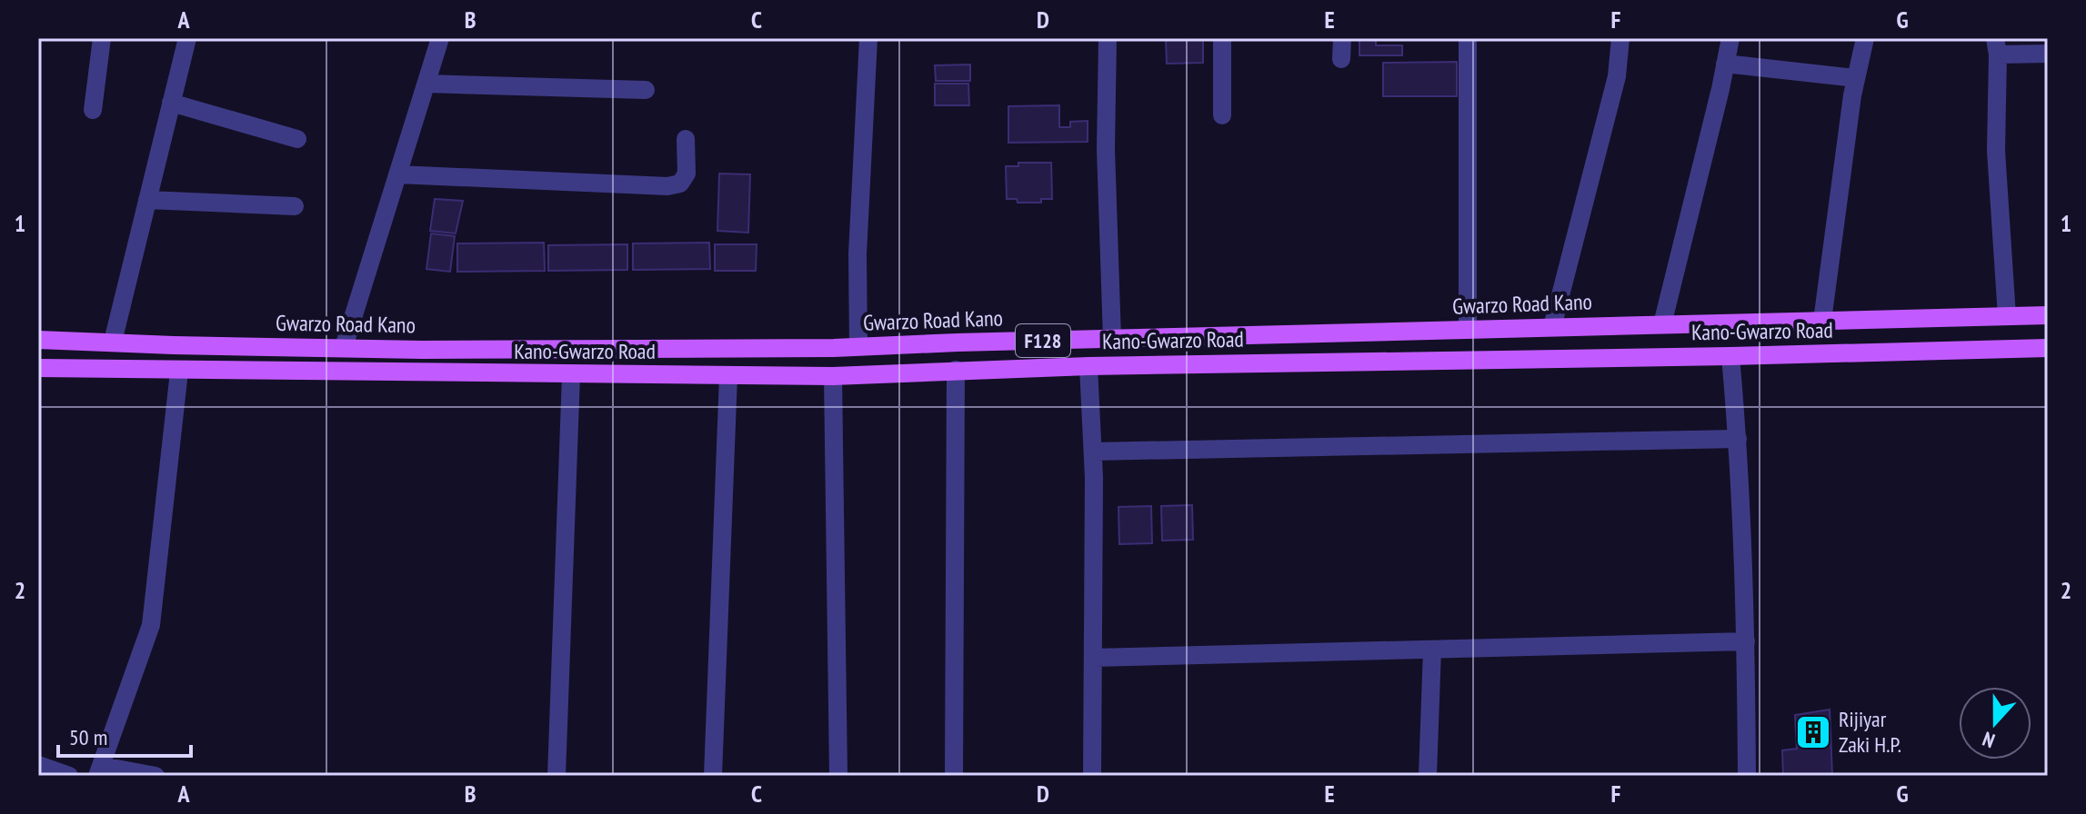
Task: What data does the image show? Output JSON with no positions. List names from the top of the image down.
{
  "streets": {
    "main road": ["Gwarzo Road Kano", "Kano-Gwarzo Road", "F128"]
  },
  "places": {
    "building": ["Rijiyar Zaki H.P."]
  },
  "scale_bar": "50 m",
  "north": "bottom",
  "grid": {
    "columns": [
      "A",
      "B",
      "C",
      "D",
      "E",
      "F",
      "G"
    ],
    "rows": ["1", "2"]
  }
}
